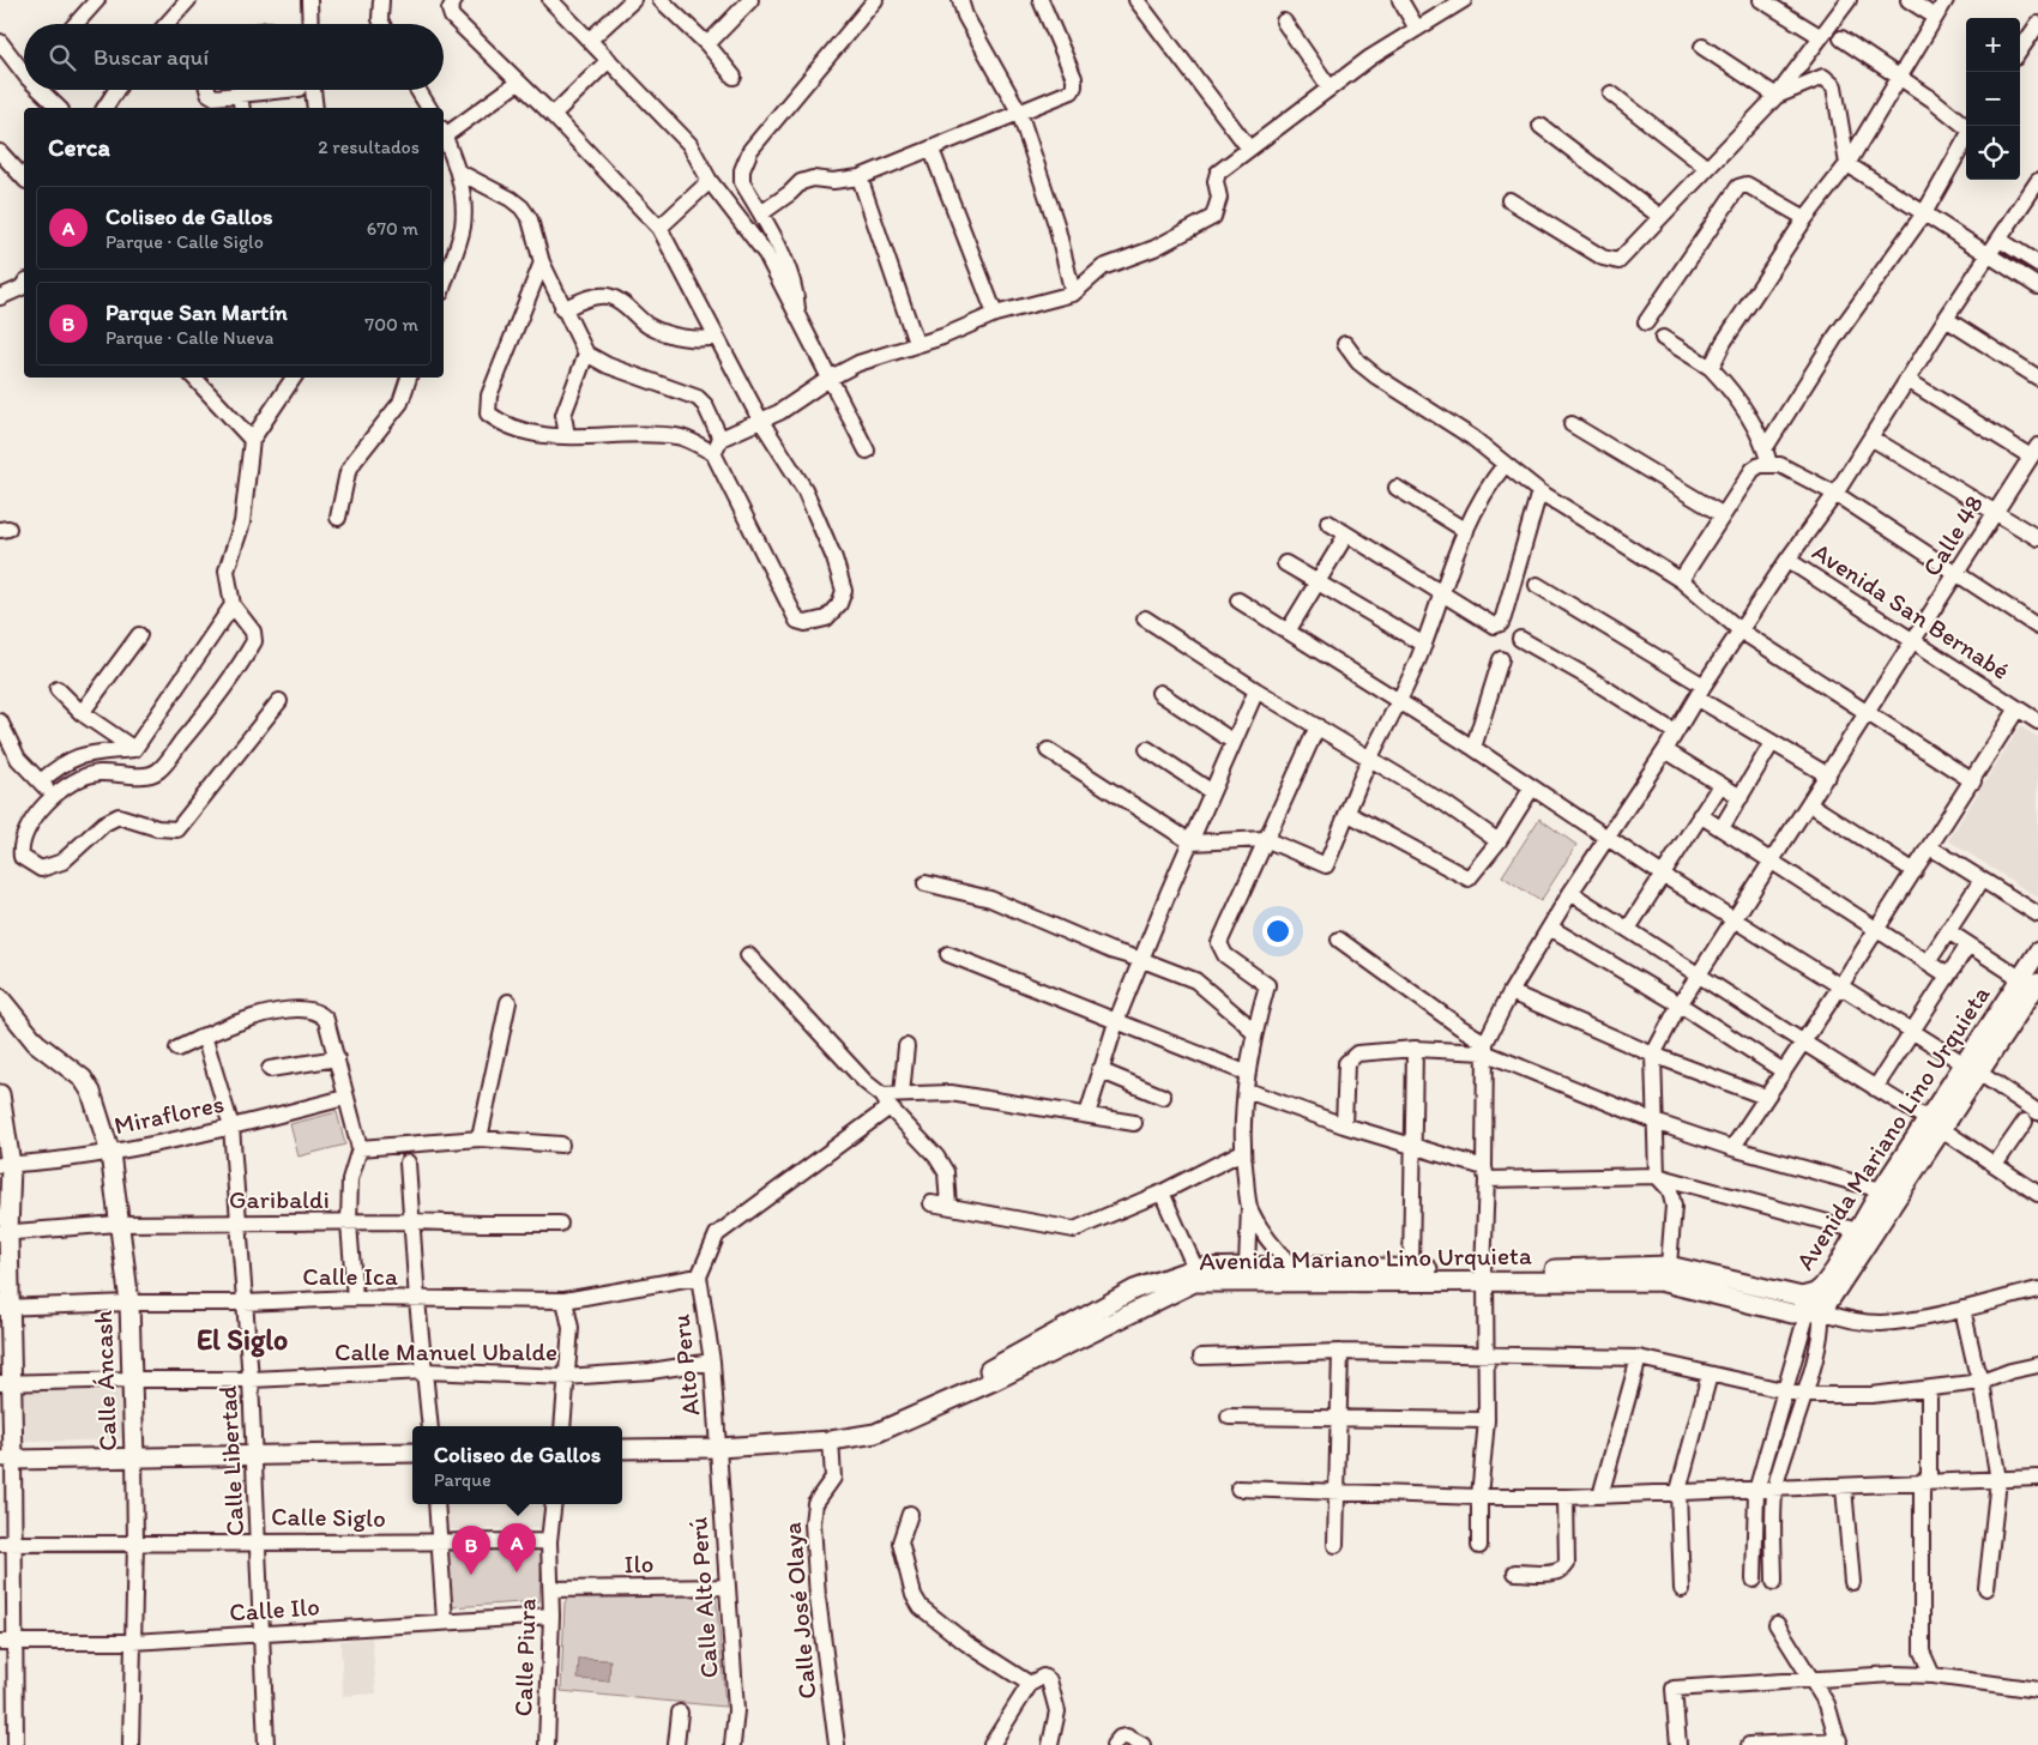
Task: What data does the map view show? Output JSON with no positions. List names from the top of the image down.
{
  "streets": {
    "main road": ["Avenida Mariano Lino Urquieta", "Calle Áncash"],
    "street": [
      "Calle 48",
      "Avenida San Bernabé",
      "Miraflores",
      "Garibaldi",
      "Calle Ica",
      "Calle Manuel Ubalde",
      "Alto Peru",
      "Calle Libertad",
      "Calle Siglo",
      "Ilo",
      "Calle Alto Perú",
      "Calle Ilo",
      "Calle José Olaya",
      "Calle Piura"
    ]
  },
  "crossings": [
    ["Calle 48", "Avenida San Bernabé"],
    ["Miraflores", "Calle Áncash"],
    ["Miraflores", "Calle Libertad"],
    ["Garibaldi", "Calle Áncash"],
    ["Garibaldi", "Calle Libertad"],
    ["Calle Ica", "Alto Peru"],
    ["Calle Ica", "Calle Áncash"],
    ["Calle Ica", "Calle Libertad"],
    ["Calle Manuel Ubalde", "Alto Peru"],
    ["Calle Manuel Ubalde", "Calle Áncash"],
    ["Calle Manuel Ubalde", "Calle Libertad"],
    ["Alto Peru", "Calle Alto Perú"],
    ["Calle Áncash", "Calle Siglo"],
    ["Calle Áncash", "Calle Ilo"],
    ["Calle Libertad", "Calle Siglo"],
    ["Calle Libertad", "Calle Ilo"],
    ["Calle Siglo", "Calle Piura"],
    ["Ilo", "Calle Alto Perú"],
    ["Ilo", "Calle Piura"],
    ["Calle Ilo", "Calle Piura"]
  ],
  "districts": ["El Siglo"],
  "page": {
    "map_buttons": ["+", "−"],
    "search": "Buscar aquí",
    "heading": ["Cerca", "2 resultados"],
    "list": [
      {
        "mark": "A",
        "name": "Coliseo de Gallos",
        "note": "Parque · Calle Siglo",
        "value": "670 m"
      },
      {
        "mark": "B",
        "name": "Parque San Martín",
        "note": "Parque · Calle Nueva",
        "value": "700 m"
      }
    ],
    "popup": ["Coliseo de Gallos", "Parque"],
    "pins": ["A", "B"]
  }
}
